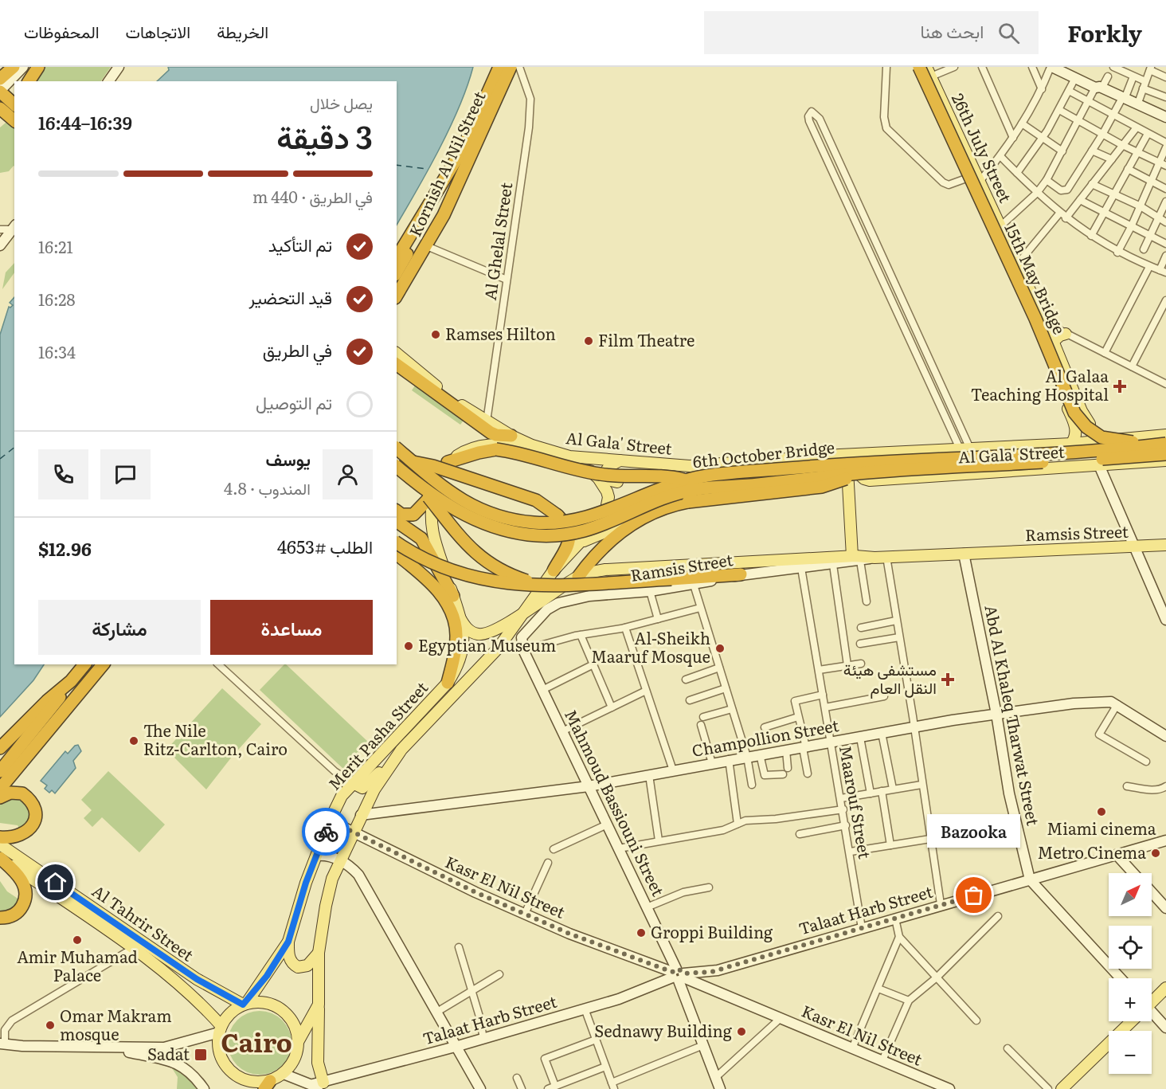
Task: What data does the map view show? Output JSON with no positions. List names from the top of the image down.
{
  "streets": {
    "highway": ["Kornish Al Nil Street", "15th May Bridge", "6th October Bridge"],
    "main road": [
      "26th July Street",
      "Al Gala' Street",
      "Ramsis Street",
      "Merit Pasha Street",
      "Al Tahrir Street"
    ],
    "street": [
      "Al Ghelal Street",
      "Abd Al Khaleq Tharwat Street",
      "Champollion Street",
      "Maarouf Street",
      "Mahmoud Bassiouni Street",
      "Kasr El Nil Street",
      "Talaat Harb Street"
    ]
  },
  "crossings": [
    ["26th July Street", "Al Gala' Street"],
    ["Al Ghelal Street", "Al Gala' Street"],
    ["15th May Bridge", "6th October Bridge"],
    ["Al Gala' Street", "6th October Bridge"],
    ["Al Gala' Street", "Merit Pasha Street"],
    ["Ramsis Street", "Abd Al Khaleq Tharwat Street"],
    ["Ramsis Street", "Merit Pasha Street"],
    ["Ramsis Street", "Maarouf Street"],
    ["Ramsis Street", "Mahmoud Bassiouni Street"],
    ["Abd Al Khaleq Tharwat Street", "Champollion Street"],
    ["Abd Al Khaleq Tharwat Street", "Talaat Harb Street"],
    ["Merit Pasha Street", "Champollion Street"],
    ["Merit Pasha Street", "Kasr El Nil Street"],
    ["Merit Pasha Street", "Al Tahrir Street"],
    ["Champollion Street", "Maarouf Street"],
    ["Champollion Street", "Mahmoud Bassiouni Street"],
    ["Maarouf Street", "Talaat Harb Street"],
    ["Mahmoud Bassiouni Street", "Kasr El Nil Street"],
    ["Mahmoud Bassiouni Street", "Talaat Harb Street"],
    ["Kasr El Nil Street", "Talaat Harb Street"]
  ],
  "districts": ["Cairo"],
  "places": {
    "other": [
      "Ramses Hilton",
      "Film Theatre",
      "Egyptian Museum",
      "Al-Sheikh Maaruf Mosque",
      "The Nile Ritz-Carlton, Cairo",
      "Miami cinema",
      "Metro Cinema",
      "Bazooka",
      "Groppi Building",
      "Amir Muhamad Palace",
      "Omar Makram mosque",
      "Sednawy Building"
    ],
    "health": ["Al Galaa Teaching Hospital", "مستشفى هيئة النقل العام"],
    "transit": ["Sadat"]
  },
  "north": "top right",
  "page": {
    "header": "Forkly",
    "search": "ابحث هنا",
    "nav": ["الخريطة", "الاتجاهات", "المحفوظات"],
    "heading": ["3 دقيقة", "يصل خلال", "16:39–16:44"],
    "panel": [
      "يوسف",
      "المندوب · 4.8",
      "الطلب #4653",
      "$12.96"
    ],
    "bar": "في الطريق · 440 m",
    "list": [
      ["تم التأكيد", "16:21"],
      ["قيد التحضير", "16:28"],
      ["في الطريق", "16:34"],
      "تم التوصيل"
    ],
    "buttons": ["مساعدة", "مشاركة"],
    "bubble": "Bazooka",
    "map_buttons": ["+", "−"]
  }
}
